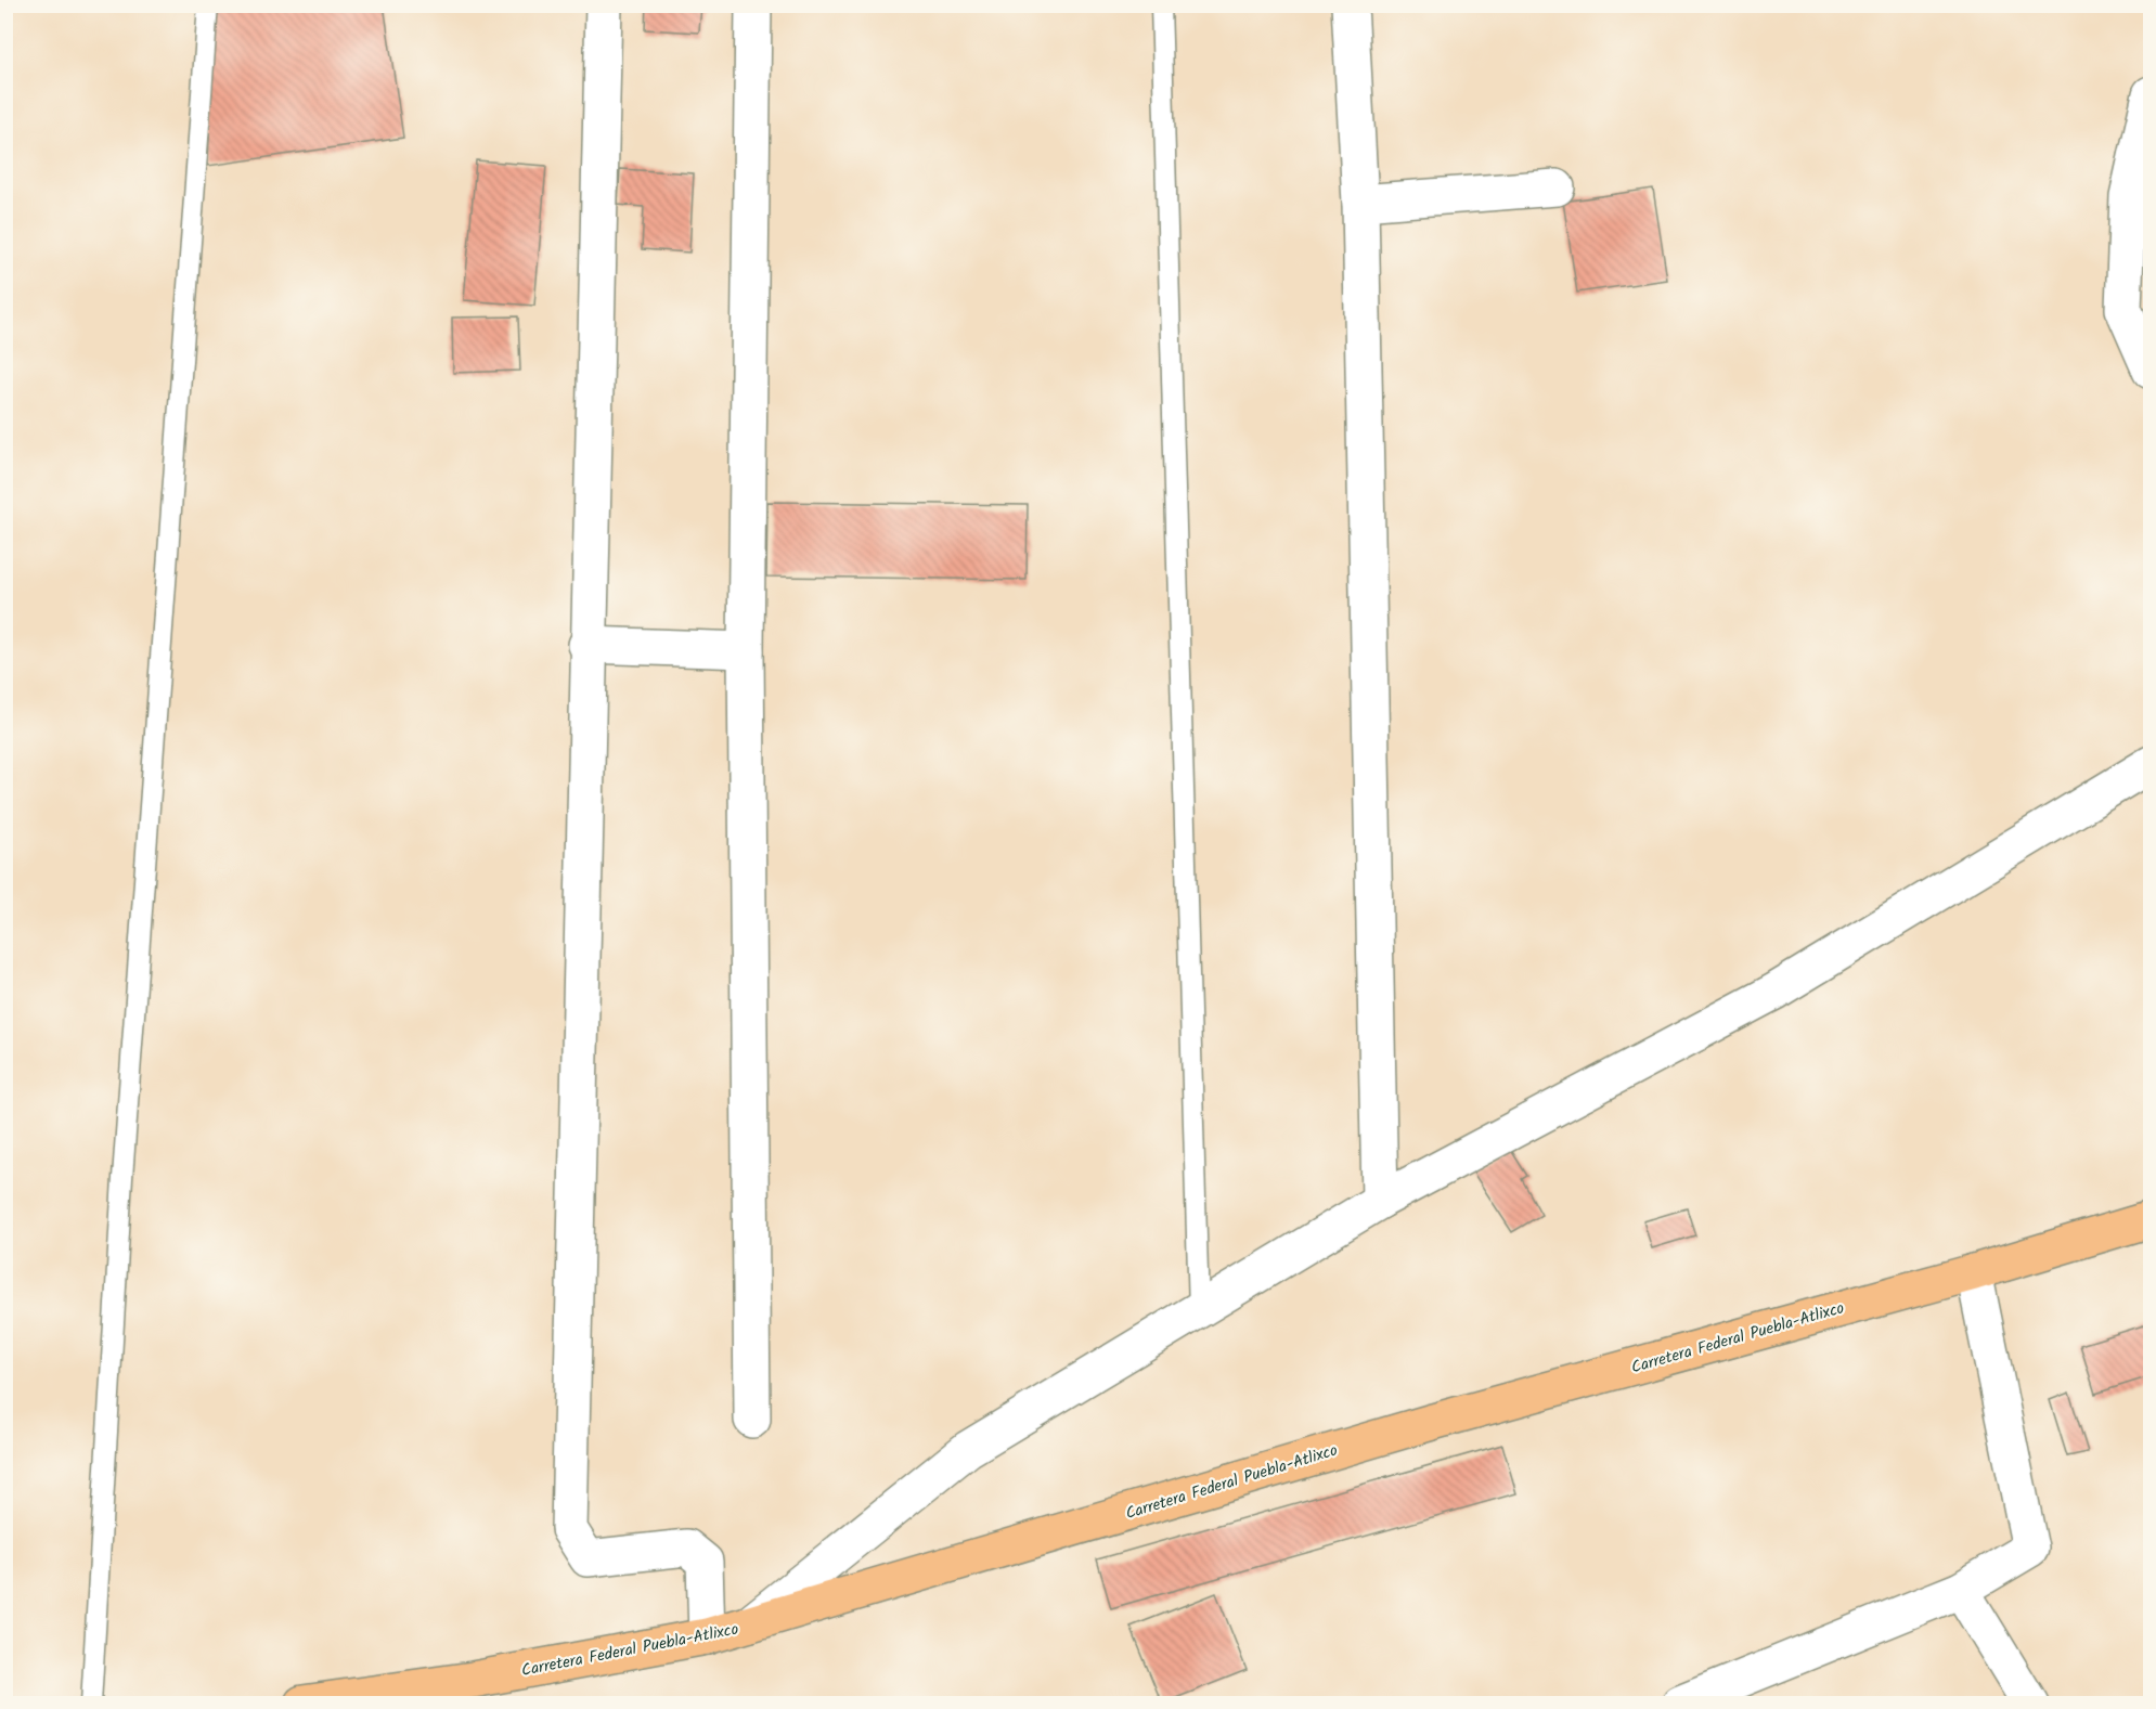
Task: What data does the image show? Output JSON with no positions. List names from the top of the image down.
{
  "streets": {
    "main road": ["Carretera Federal Puebla-Atlixco"]
  }
}
